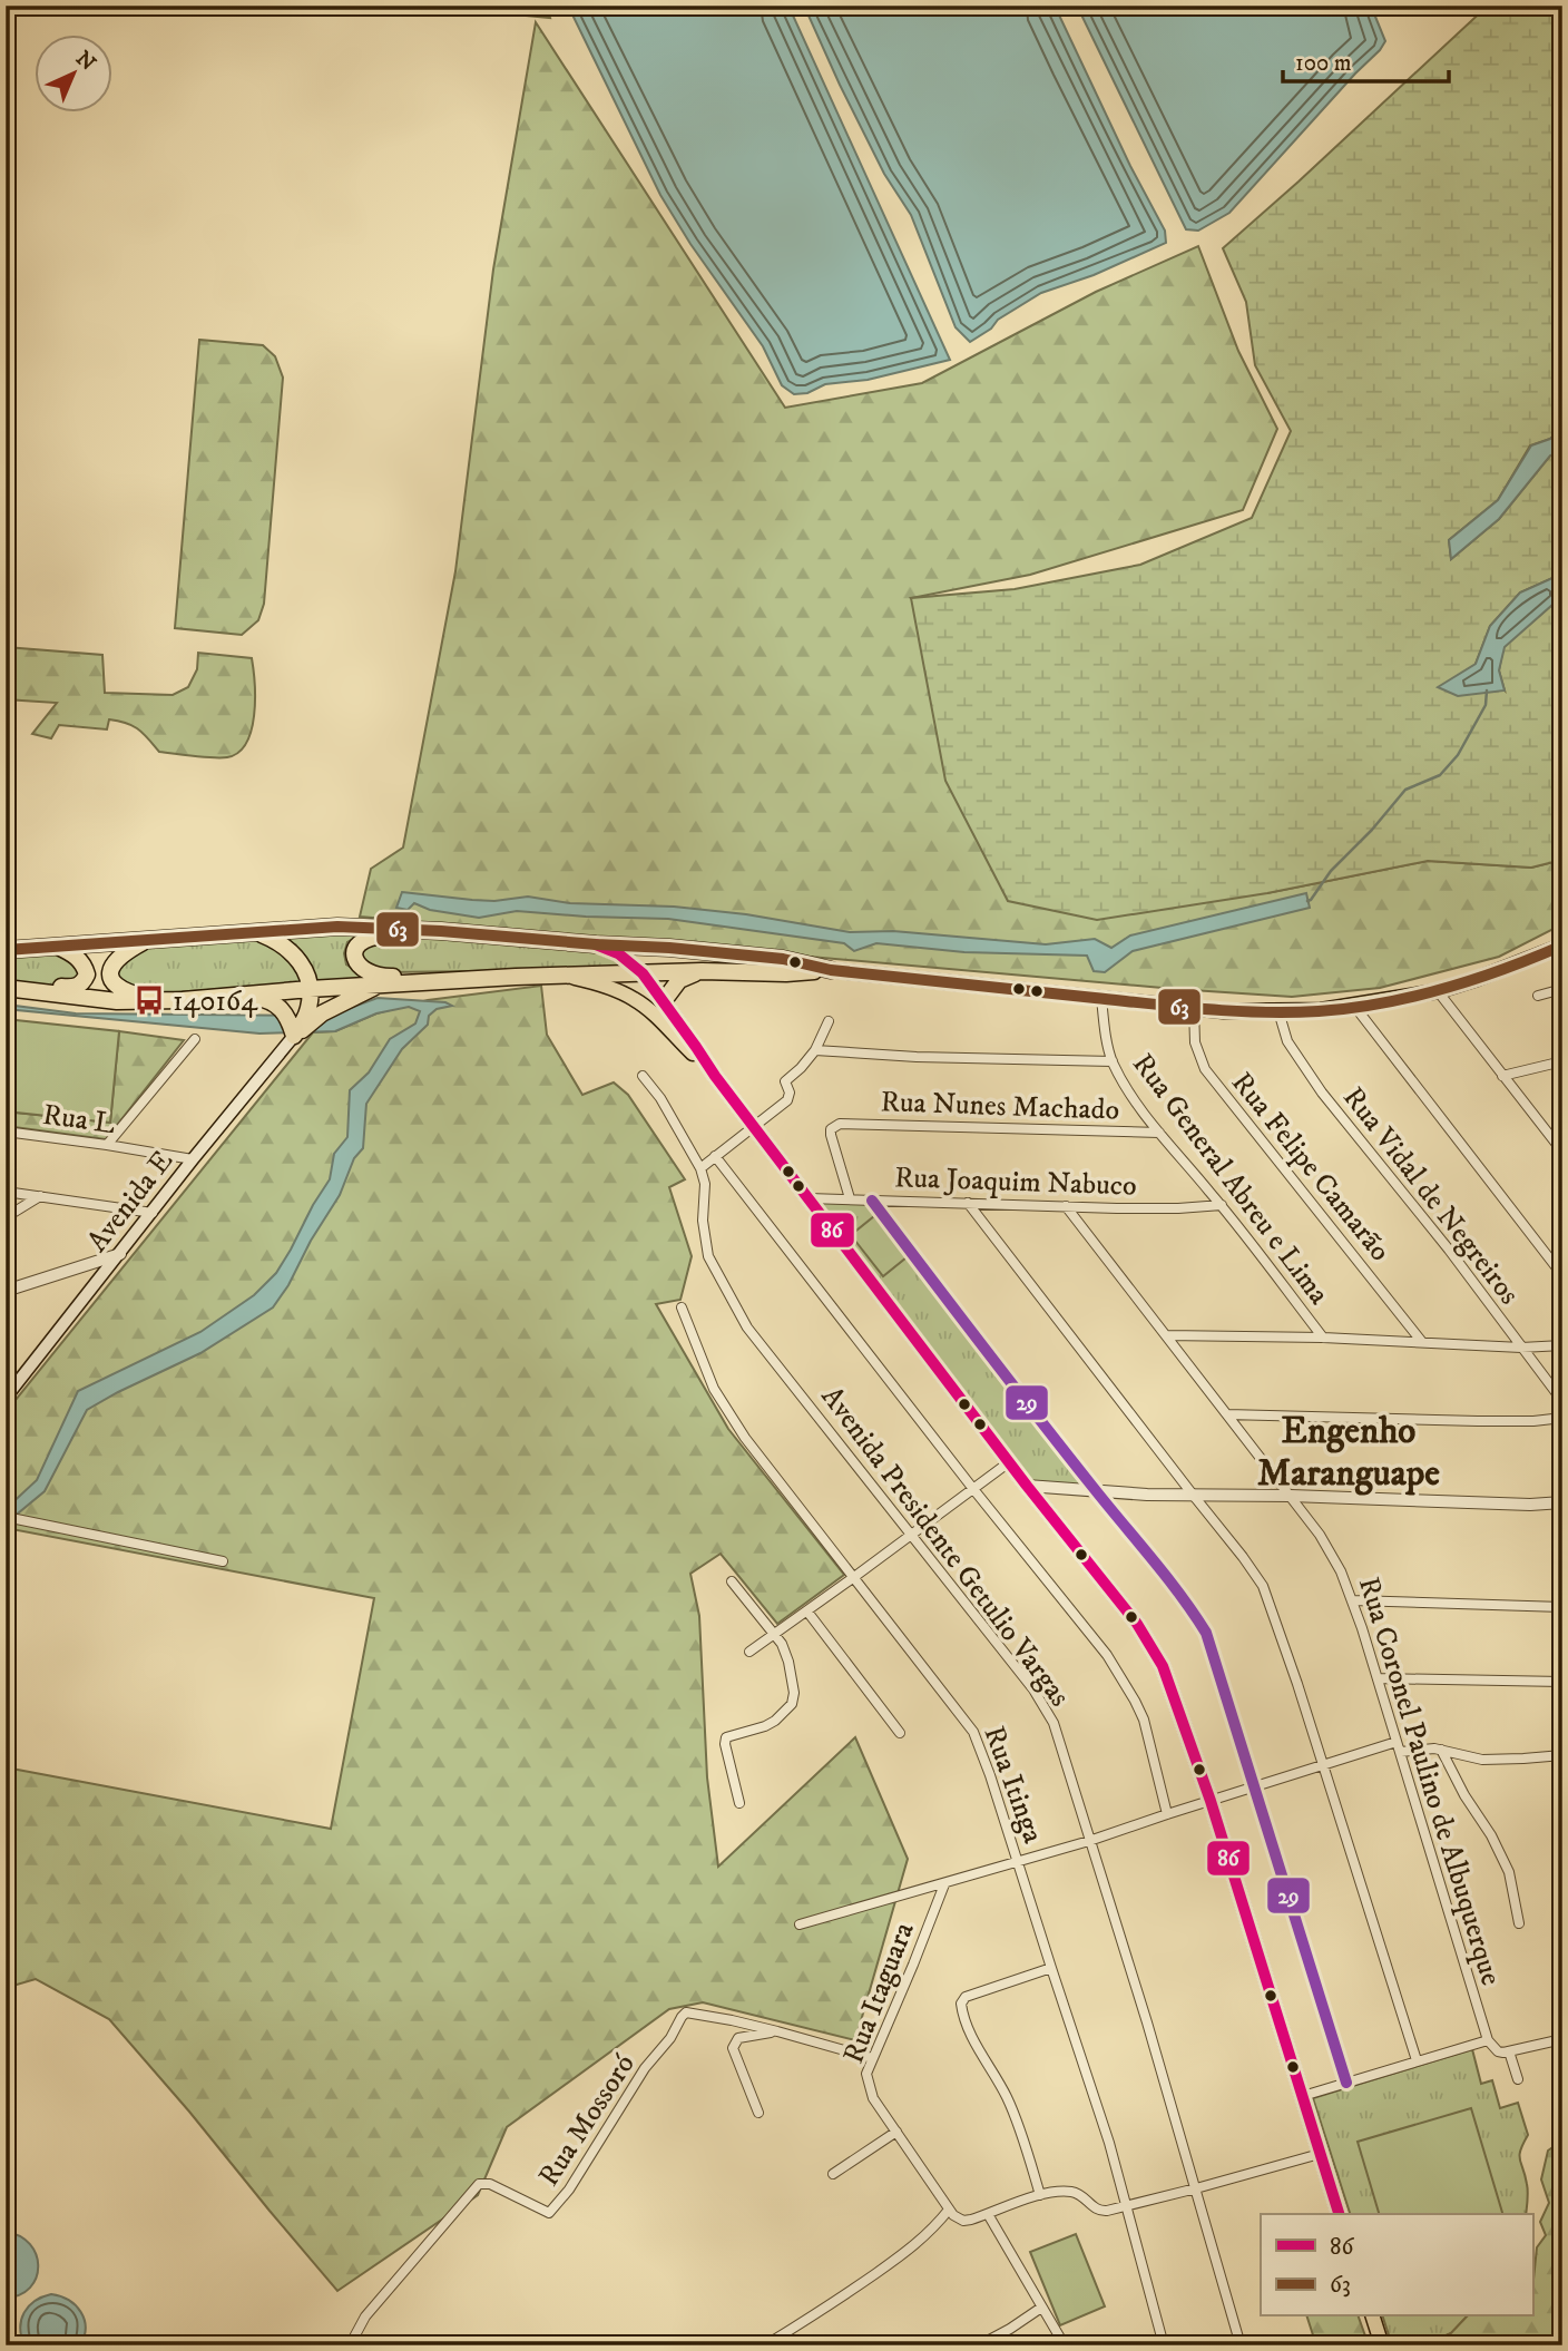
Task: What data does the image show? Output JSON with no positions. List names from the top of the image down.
{
  "streets": {
    "main road": ["Avenida E"],
    "street": [
      "Rua Nunes Machado",
      "Rua L",
      "Rua Felipe Camarão",
      "Rua General Abreu e Lima",
      "Rua Joaquim Nabuco",
      "Rua Vidal de Negreiros",
      "Avenida Presidente Getulio Vargas",
      "Rua Coronel Paulino de Albuquerque",
      "Rua Itinga",
      "Rua Itaguara",
      "Rua Mossoró"
    ]
  },
  "crossings": [
    ["Rua Nunes Machado", "Rua General Abreu e Lima"],
    ["Rua Nunes Machado", "Rua Joaquim Nabuco"],
    ["Rua L", "Avenida E"],
    ["Rua General Abreu e Lima", "Rua Joaquim Nabuco"],
    ["Rua Joaquim Nabuco", "Rua Coronel Paulino de Albuquerque"],
    ["Avenida Presidente Getulio Vargas", "Rua Itaguara"],
    ["Rua Coronel Paulino de Albuquerque", "Rua Itaguara"],
    ["Rua Itinga", "Rua Itaguara"],
    ["Rua Itaguara", "Rua Mossoró"]
  ],
  "districts": ["Engenho Maranguape"],
  "places": {
    "bus stop": ["140164"]
  },
  "lines": ["transit line 63", "transit line 86", "transit line 29"],
  "legend": ["86", "63"],
  "scale_bar": "100 m",
  "north": "top right"
}
